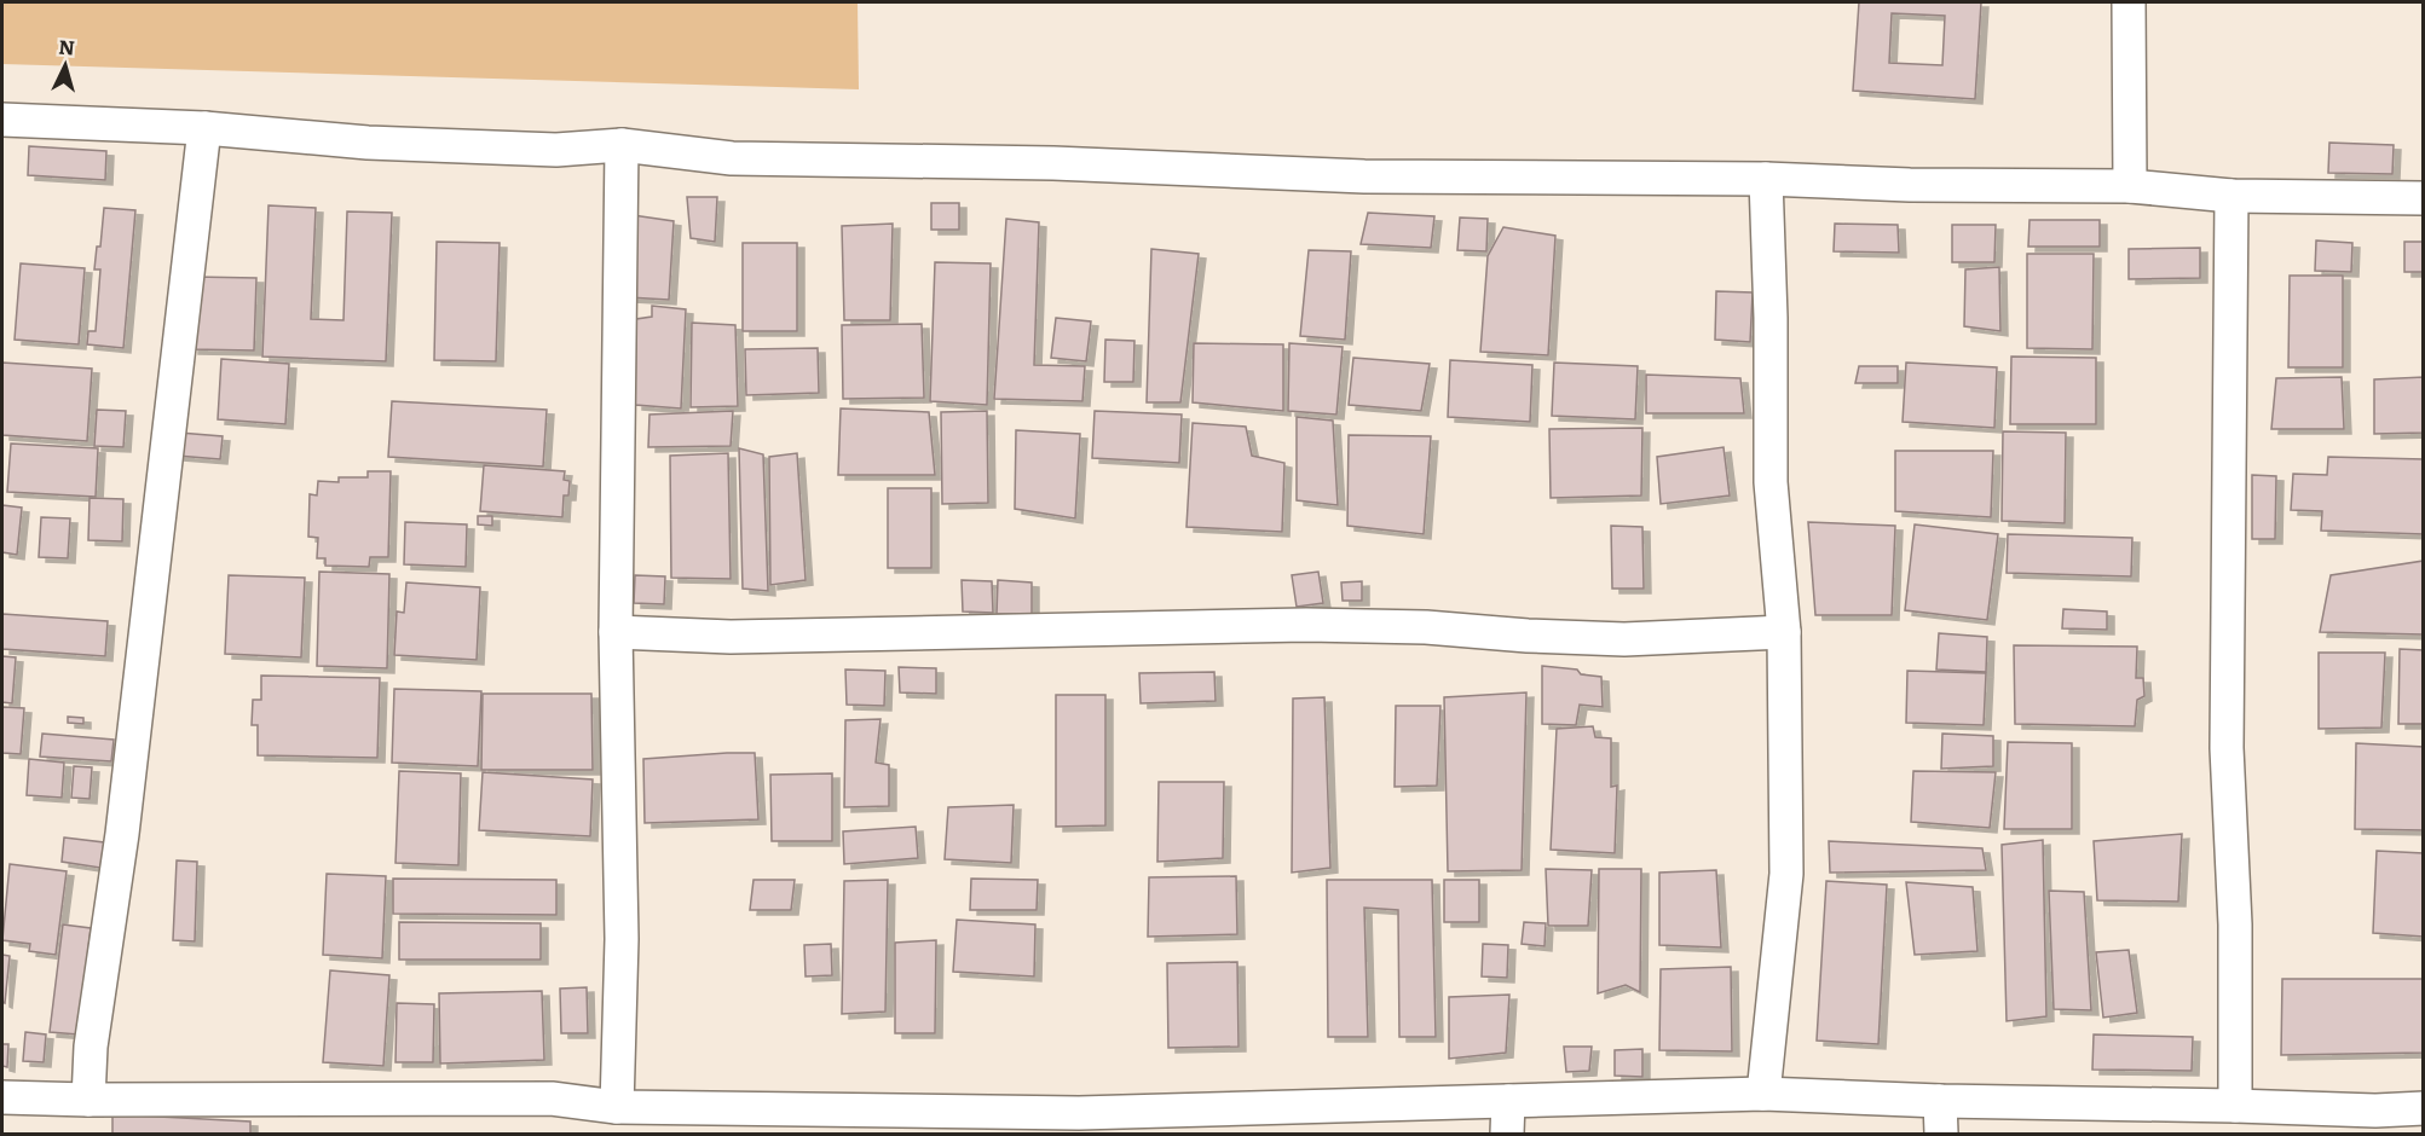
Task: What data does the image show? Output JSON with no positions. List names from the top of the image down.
{
  "north": "top"
}
